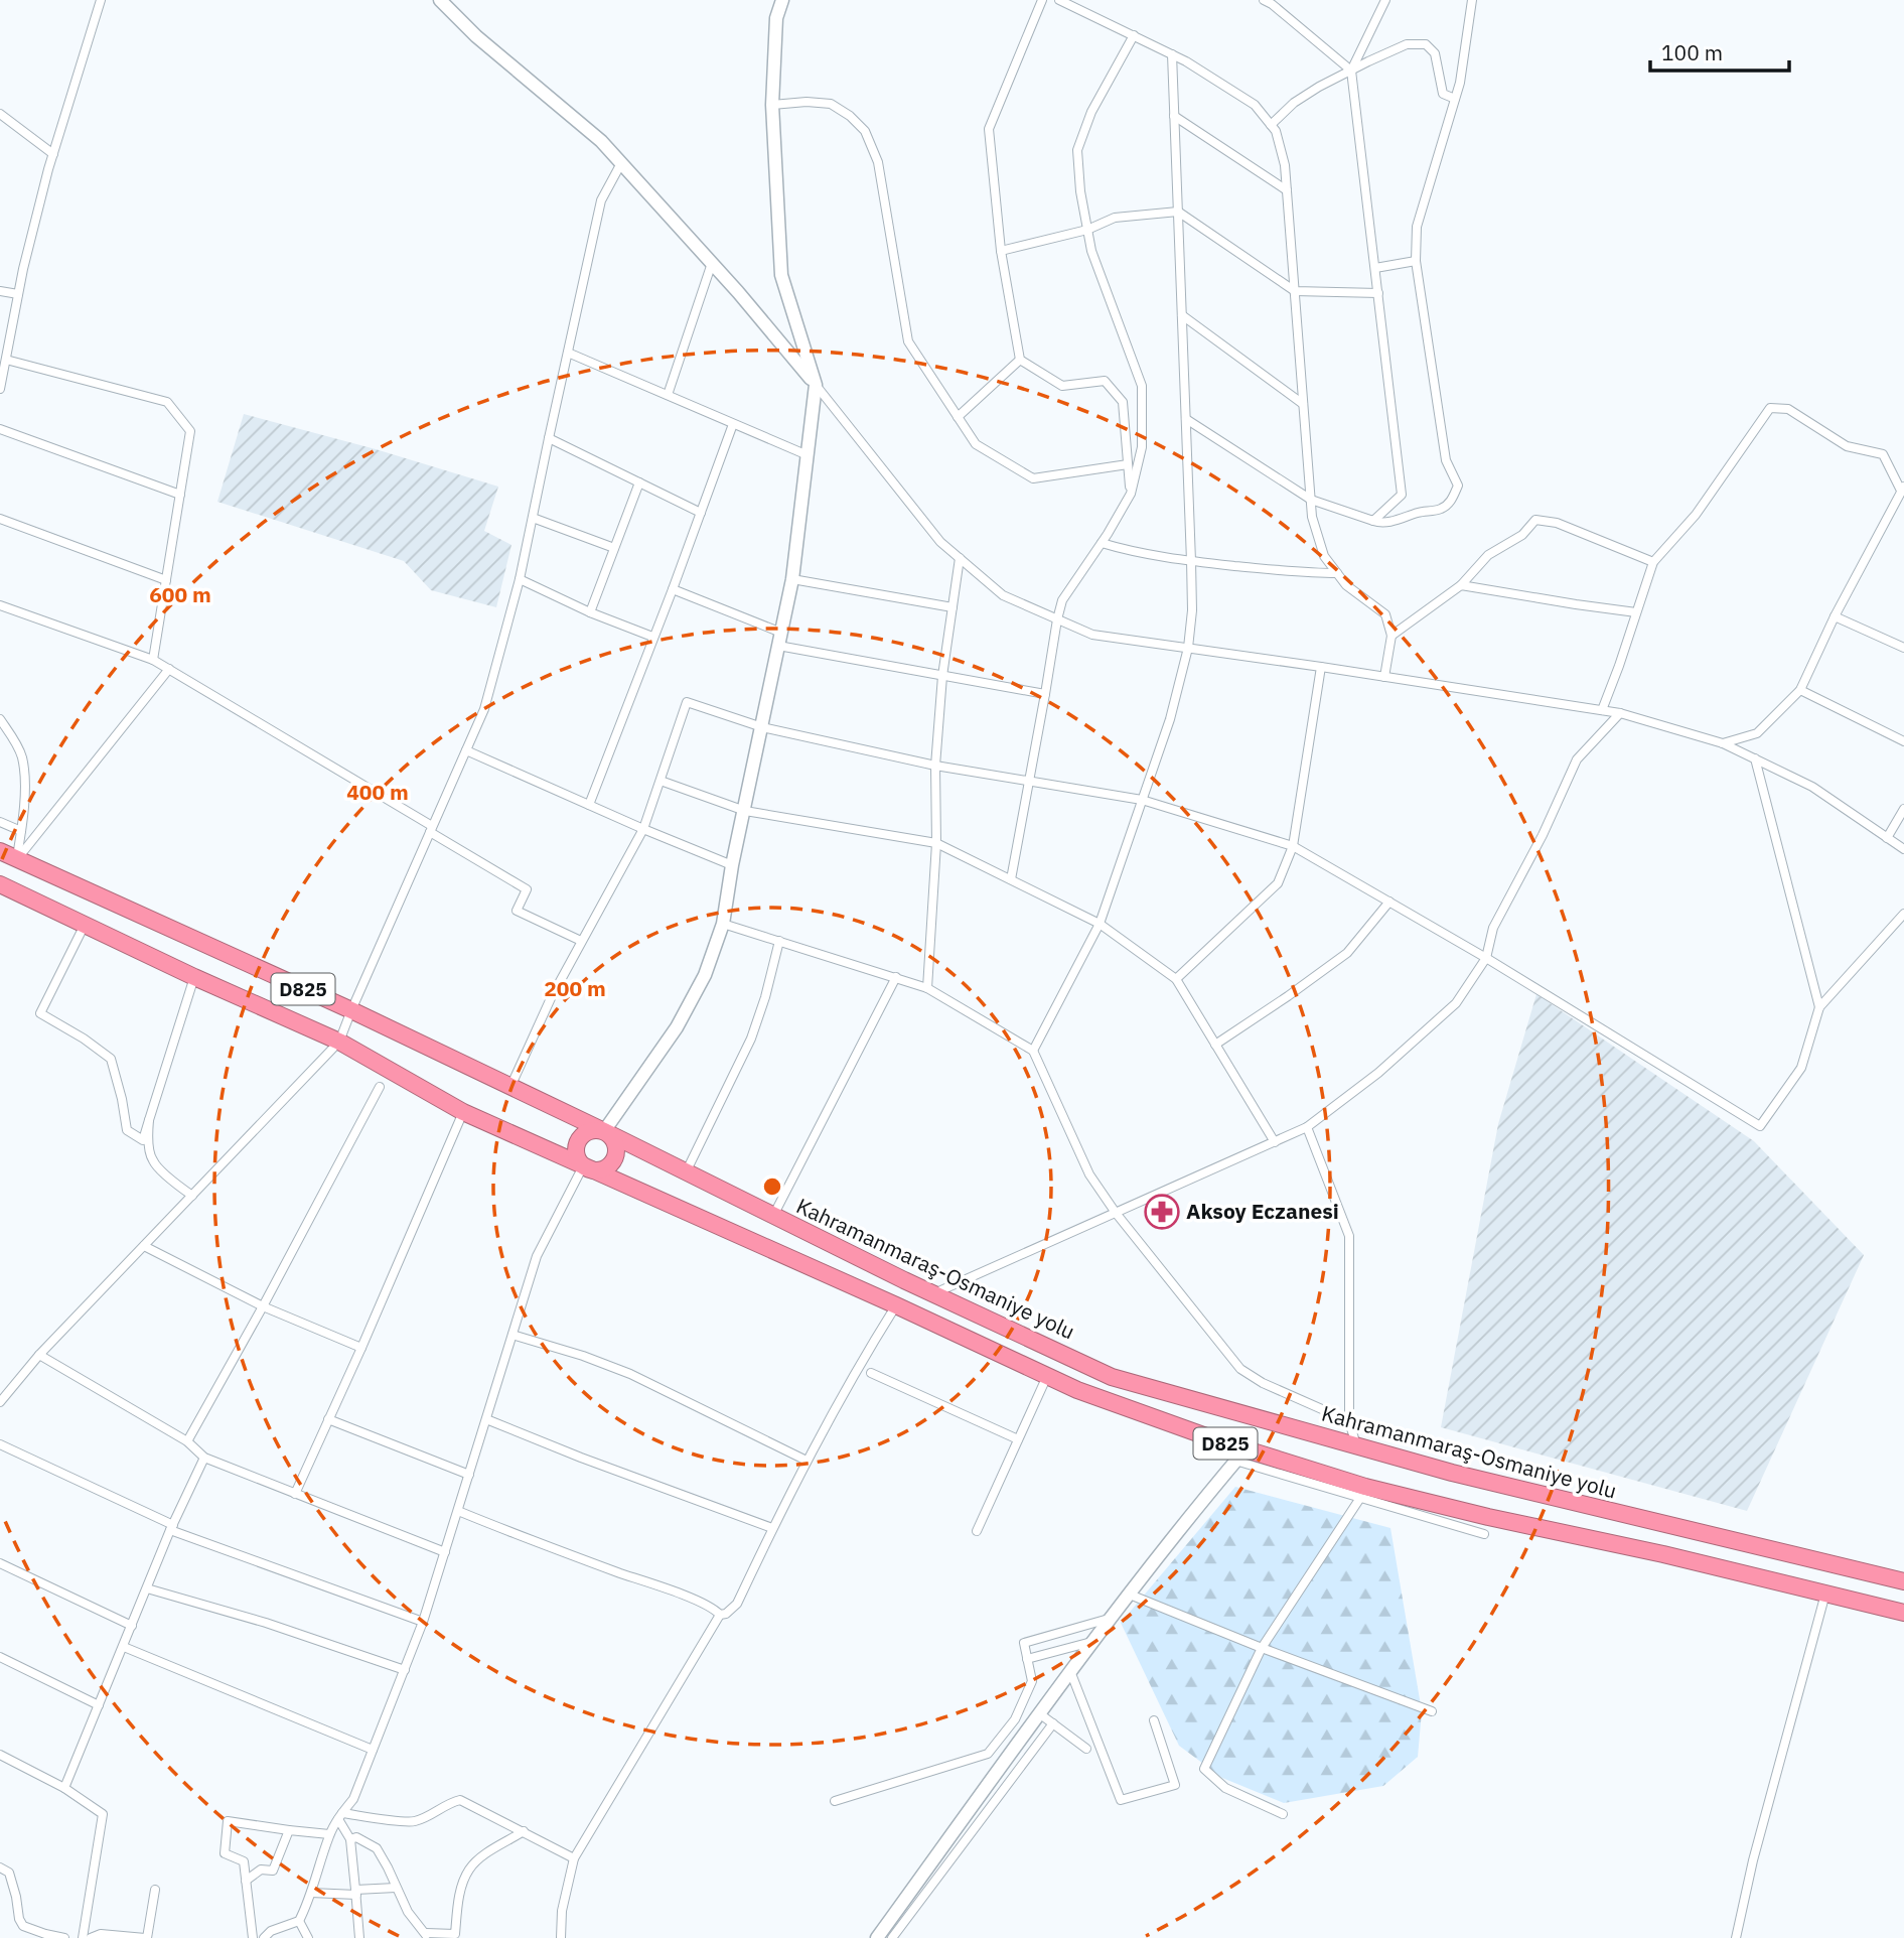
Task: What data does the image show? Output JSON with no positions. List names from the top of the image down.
{
  "streets": {
    "highway": ["D825", "Kahramanmaraş-Osmaniye yolu"]
  },
  "crossings": [
    ["D825", "Kahramanmaraş-Osmaniye yolu"]
  ],
  "places": {
    "pharmacy": ["Aksoy Eczanesi"]
  },
  "scale_bar": "100 m",
  "rings": ["600 m", "400 m", "200 m"]
}
